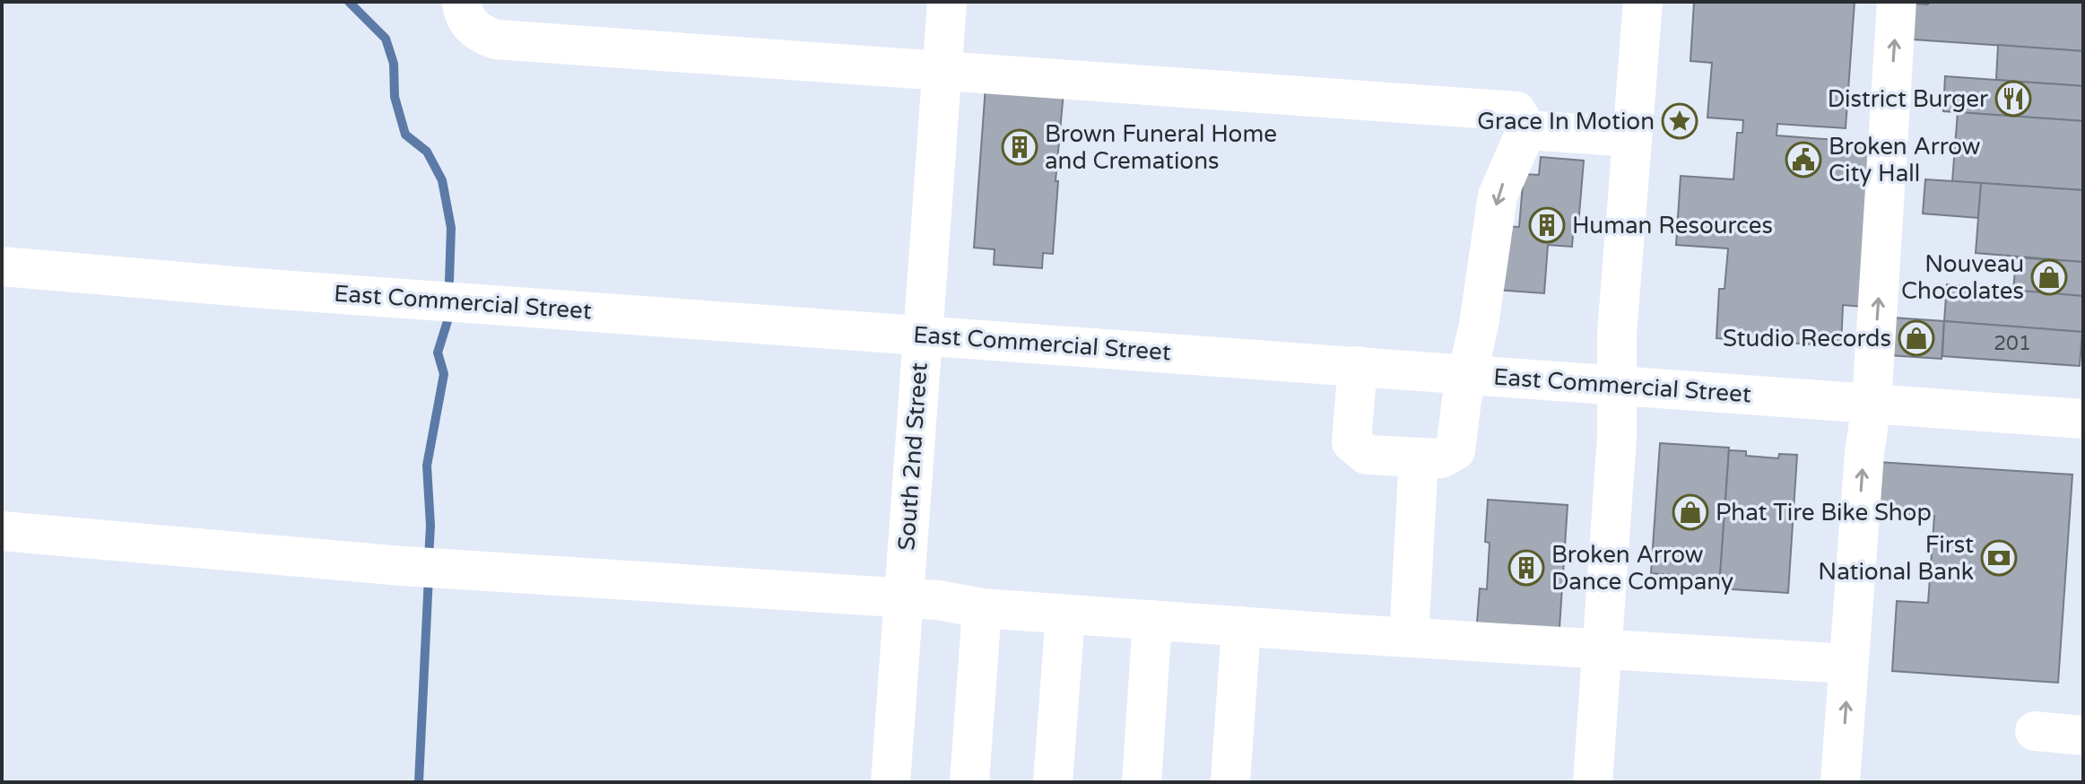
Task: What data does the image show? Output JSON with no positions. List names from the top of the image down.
{
  "streets": {
    "street": ["East Commercial Street", "South 2nd Street"]
  },
  "crossings": [
    ["East Commercial Street", "South 2nd Street"]
  ],
  "places": {
    "restaurant": ["District Burger"],
    "place": ["Grace In Motion"],
    "building": ["Brown Funeral Home and Cremations", "Human Resources", "Broken Arrow Dance Company"],
    "public building": ["Broken Arrow City Hall"],
    "shop": ["Nouveau Chocolates", "Studio Records", "Phat Tire Bike Shop"],
    "bank": ["First National Bank"]
  },
  "house_numbers": ["201"]
}
